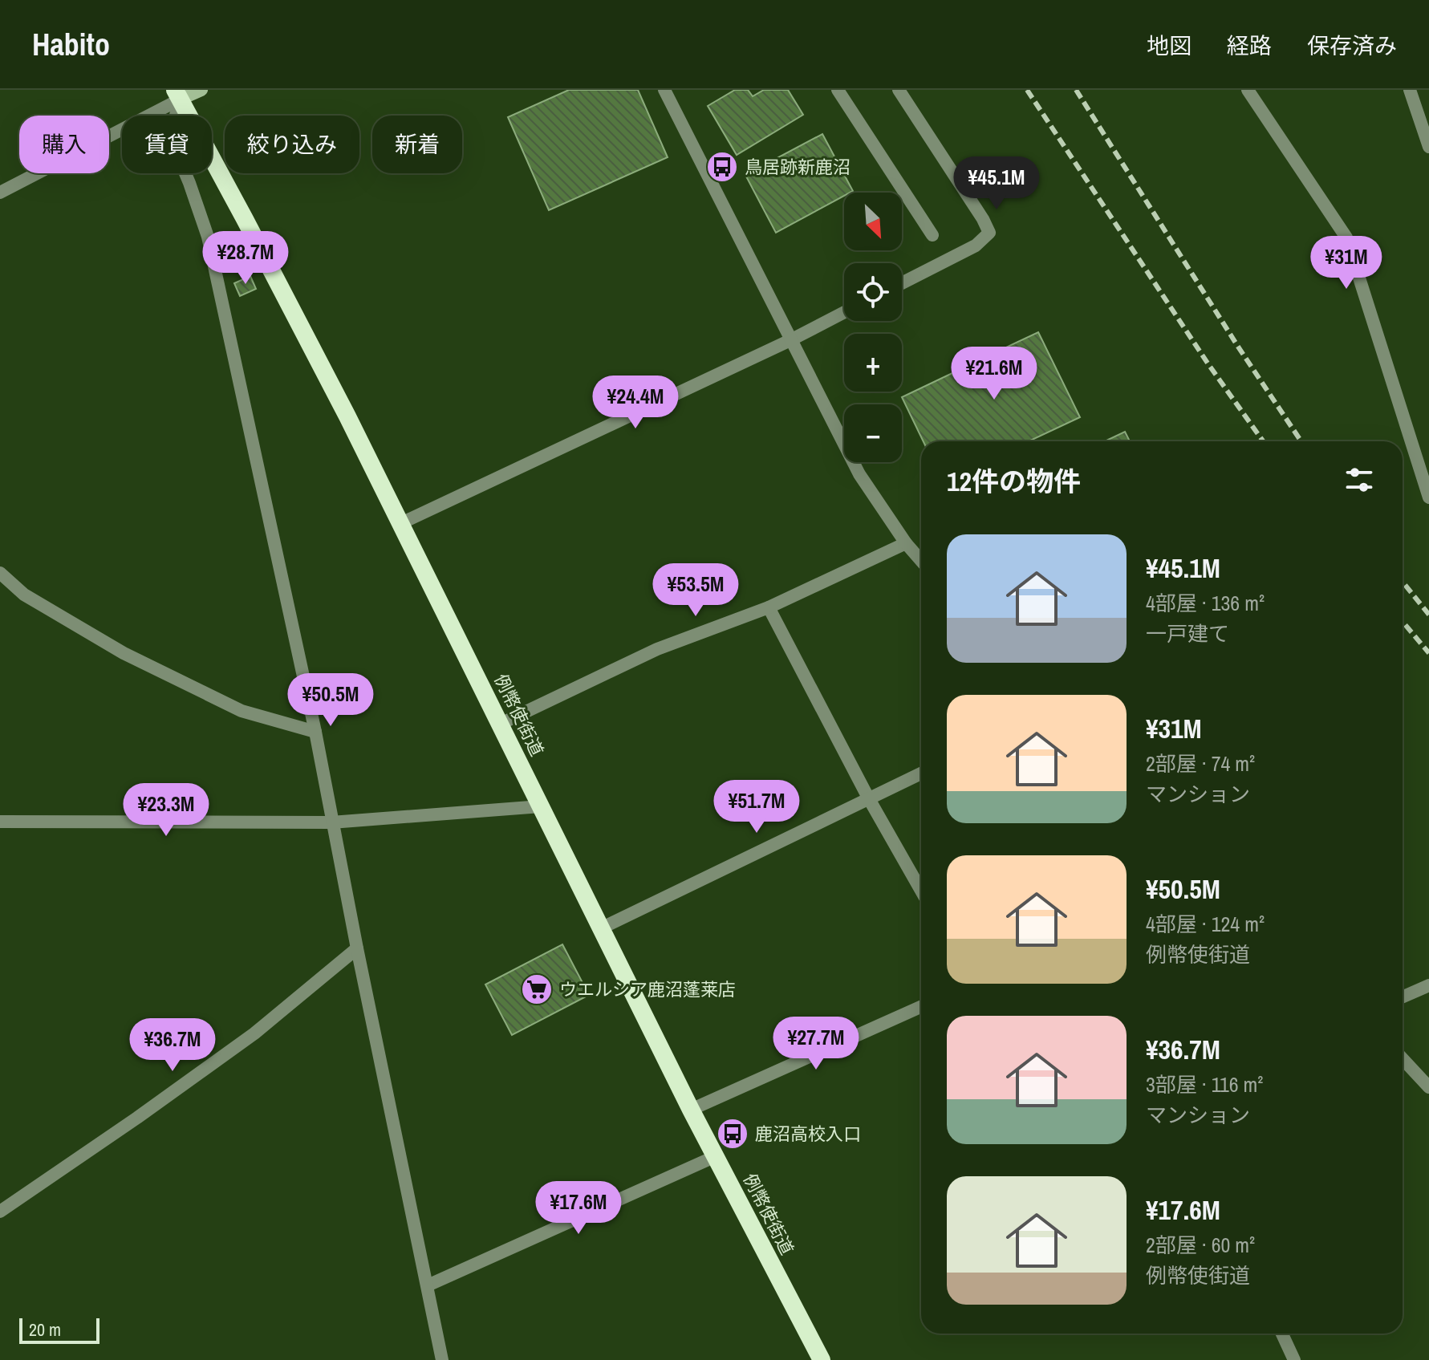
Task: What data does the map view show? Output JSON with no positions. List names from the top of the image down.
{
  "streets": {
    "highway": ["例幣使街道"]
  },
  "places": {
    "bus stop": ["鳥居跡新鹿沼", "鹿沼高校入口"],
    "supermarket": ["ウエルシア鹿沼蓬莱店"]
  },
  "scale_bar": "20 m",
  "north": "bottom right",
  "page": {
    "header": "Habito",
    "nav": ["地図", "経路", "保存済み"],
    "chip": [
      "購入",
      "賃貸",
      "絞り込み",
      "新着"
    ],
    "price": [
      "¥45.1M",
      "¥28.7M",
      "¥31M",
      "¥21.6M",
      "¥24.4M",
      "¥53.5M",
      "¥50.5M",
      "¥51.7M",
      "¥23.3M",
      "¥27.7M",
      "¥36.7M",
      "¥17.6M"
    ],
    "map_buttons": ["+", "−"],
    "heading": "12件の物件",
    "list": [
      {
        "name": "¥45.1M",
        "note": "4部屋 · 136 m² · 一戸建て"
      },
      {
        "name": "¥31M",
        "note": "2部屋 · 74 m² · マンション"
      },
      {
        "name": "¥50.5M",
        "note": "4部屋 · 124 m² · 例幣使街道"
      },
      {
        "name": "¥36.7M",
        "note": "3部屋 · 116 m² · マンション"
      },
      {
        "name": "¥17.6M",
        "note": "2部屋 · 60 m² · 例幣使街道"
      }
    ],
    "scale": "20 m"
  }
}
